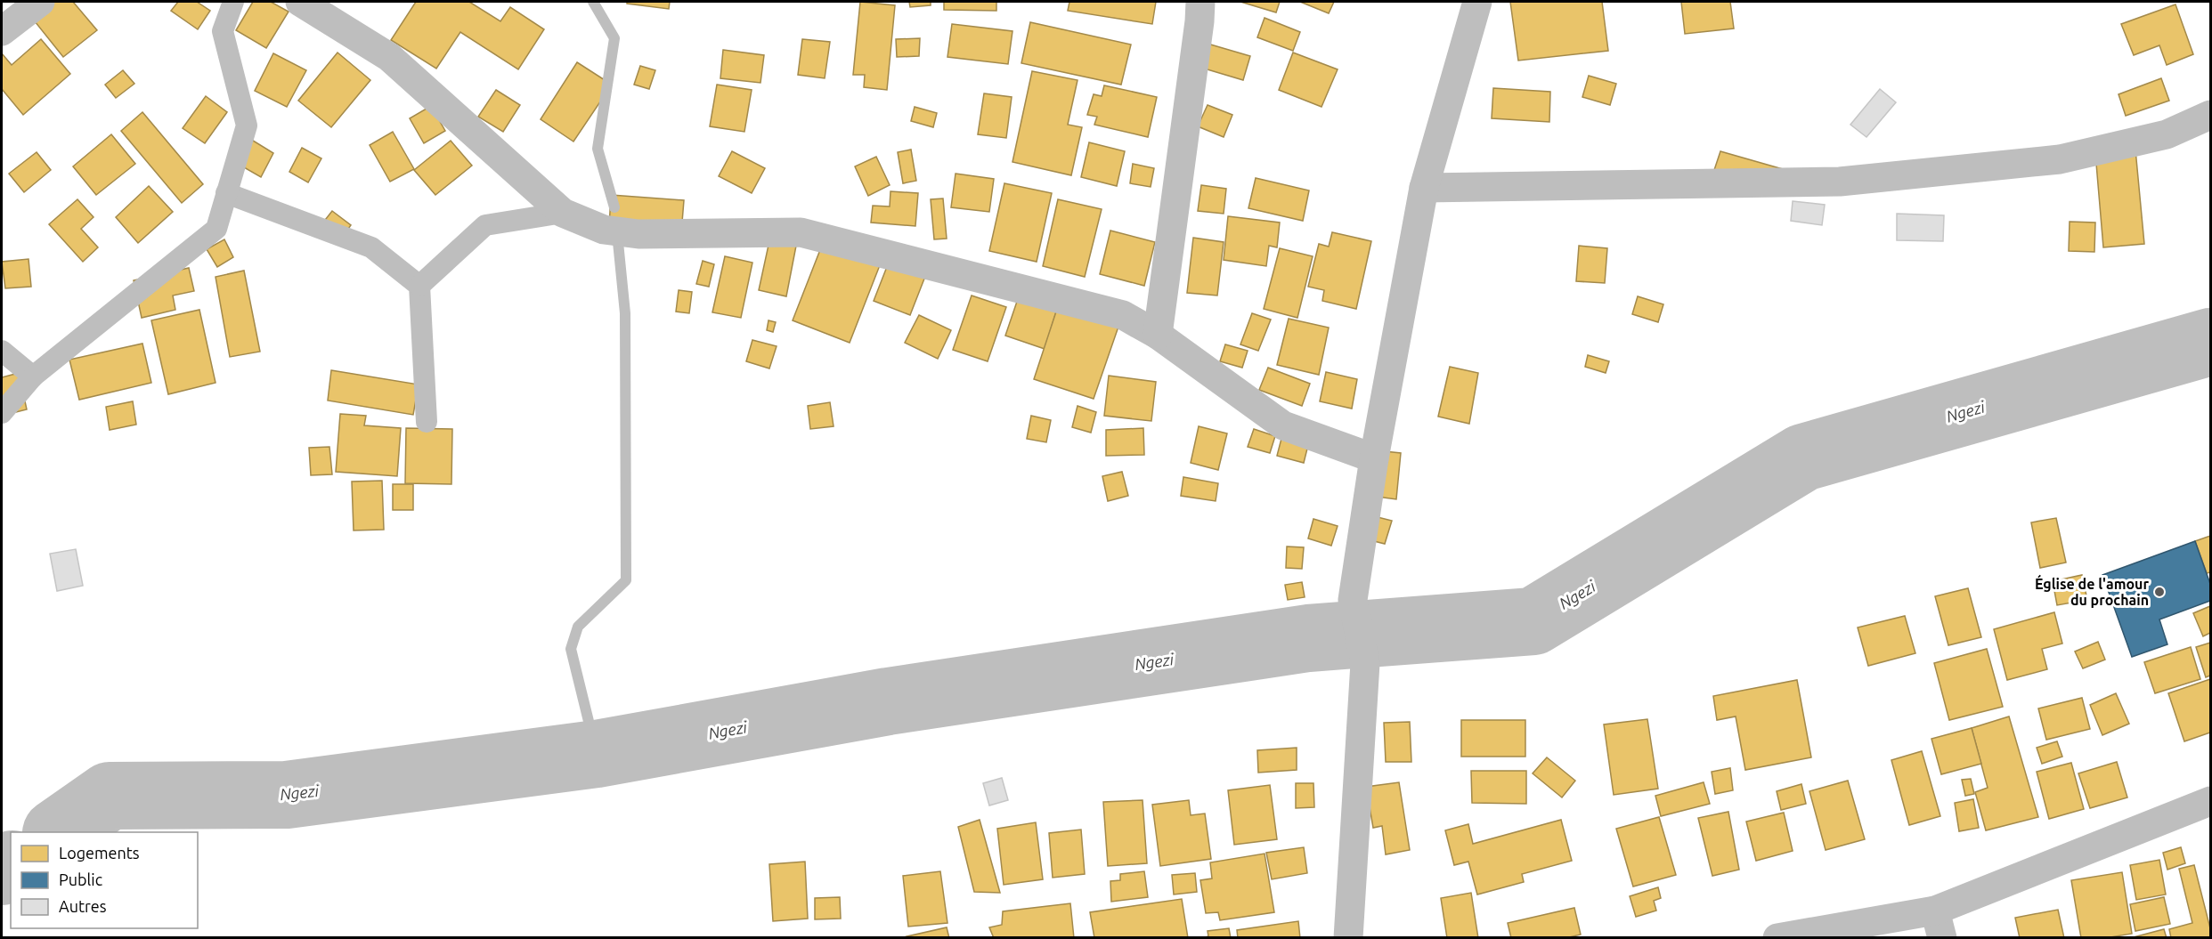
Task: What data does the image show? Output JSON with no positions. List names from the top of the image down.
{
  "water": ["Ngezi"],
  "places": ["Église de l'amour du prochain"],
  "legend": ["Logements", "Public", "Autres"]
}
